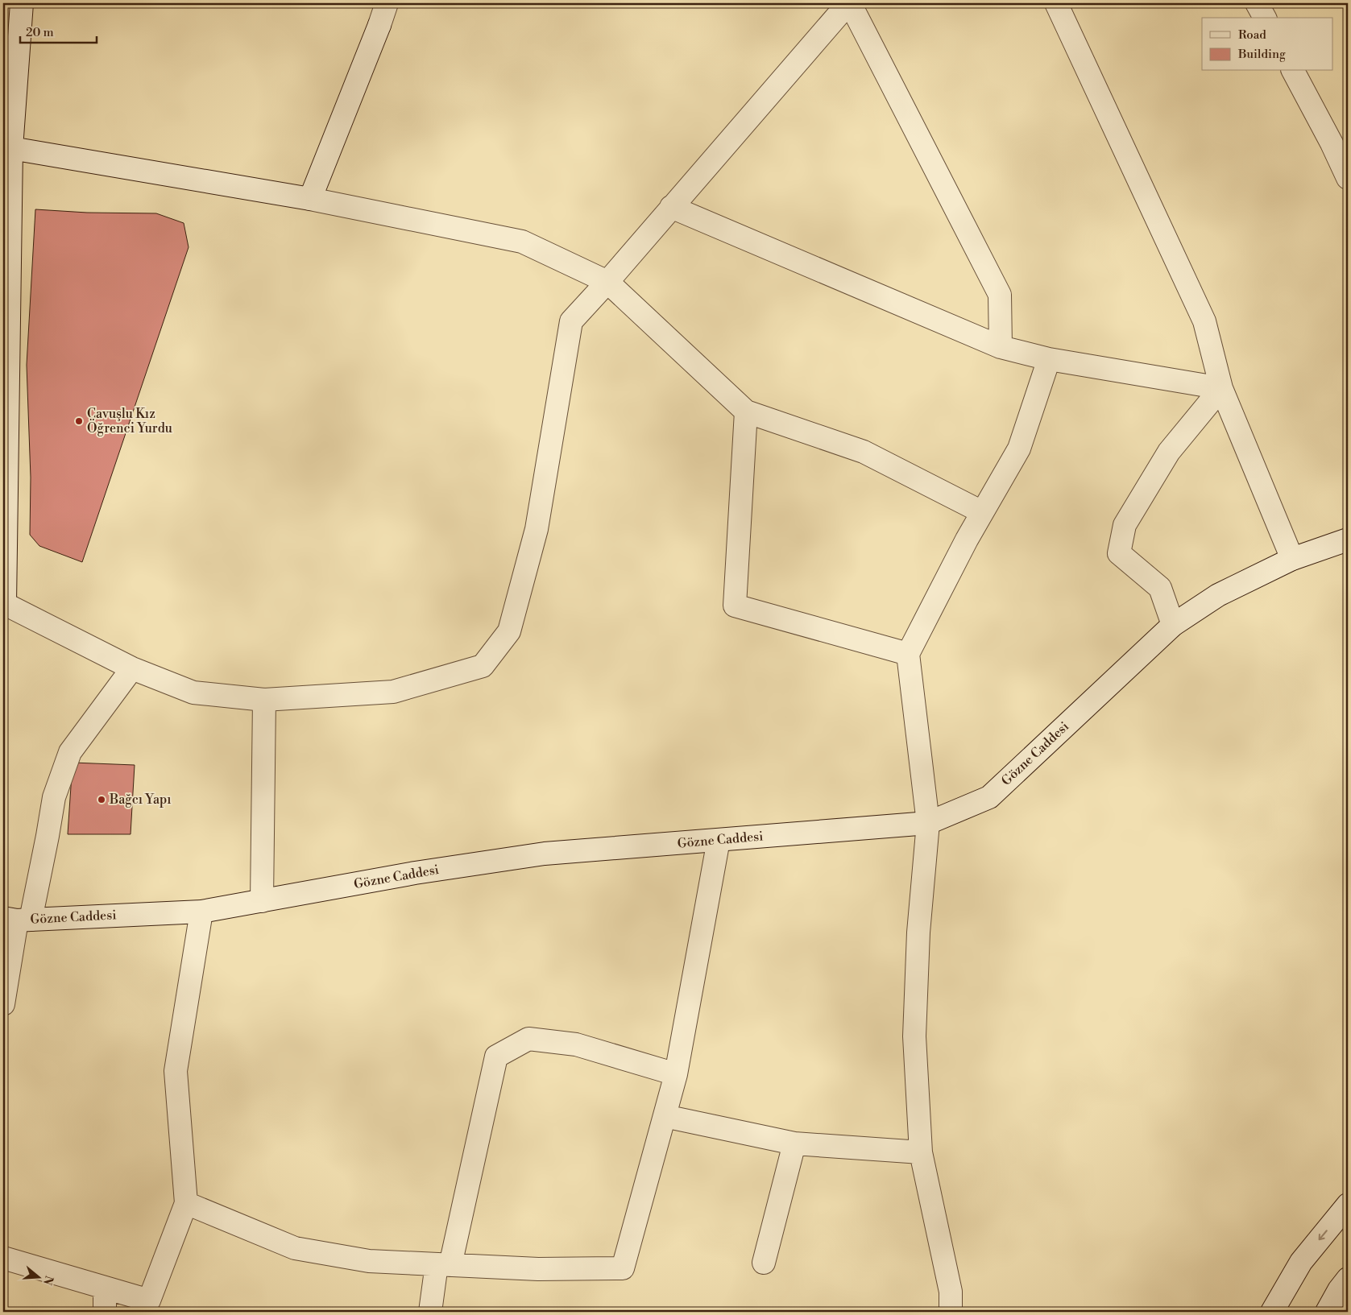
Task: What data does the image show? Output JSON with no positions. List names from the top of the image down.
{
  "streets": {
    "street": ["Gözne Caddesi"]
  },
  "places": ["Çavuşlu Kız Öğrenci Yurdu", "Bağcı Yapı"],
  "legend": ["Road", "Building"],
  "scale_bar": "20 m",
  "north": "right"
}
